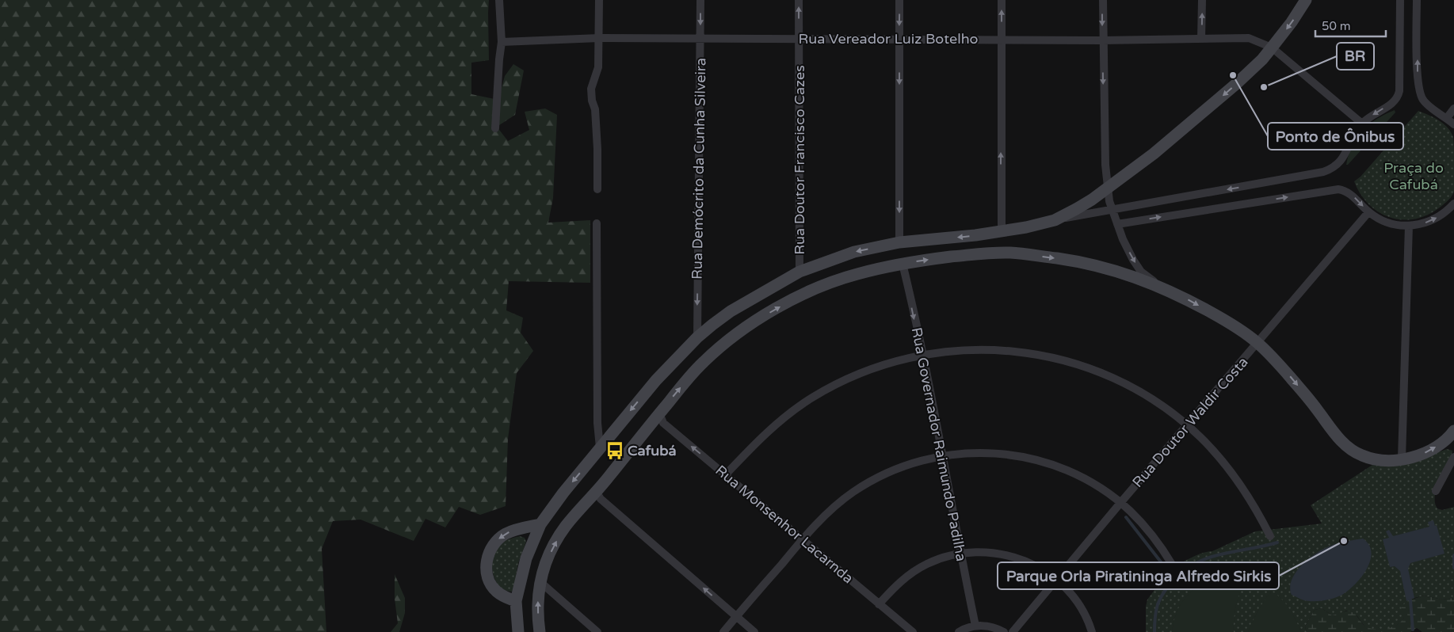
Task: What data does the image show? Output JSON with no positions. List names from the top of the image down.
{
  "streets": {
    "street": [
      "Rua Vereador Luiz Botelho",
      "Rua Doutor Francisco Cazes",
      "Rua Demócrito da Cunha Silveira",
      "Rua Doutor Waldir Costa",
      "Rua Governador Raimundo Padilha",
      "Rua Monsenhor Lacarnda"
    ]
  },
  "crossings": [
    ["Rua Vereador Luiz Botelho", "Rua Doutor Francisco Cazes"],
    ["Rua Vereador Luiz Botelho", "Rua Demócrito da Cunha Silveira"]
  ],
  "one_way": ["Rua Demócrito da Cunha Silveira"],
  "parks": ["Praça do Cafubá"],
  "places": {
    "other": ["Ponto de Ônibus", "BR", "Parque Orla Piratininga Alfredo Sirkis"],
    "bus stop": ["Cafubá"]
  },
  "scale_bar": "50 m"
}
